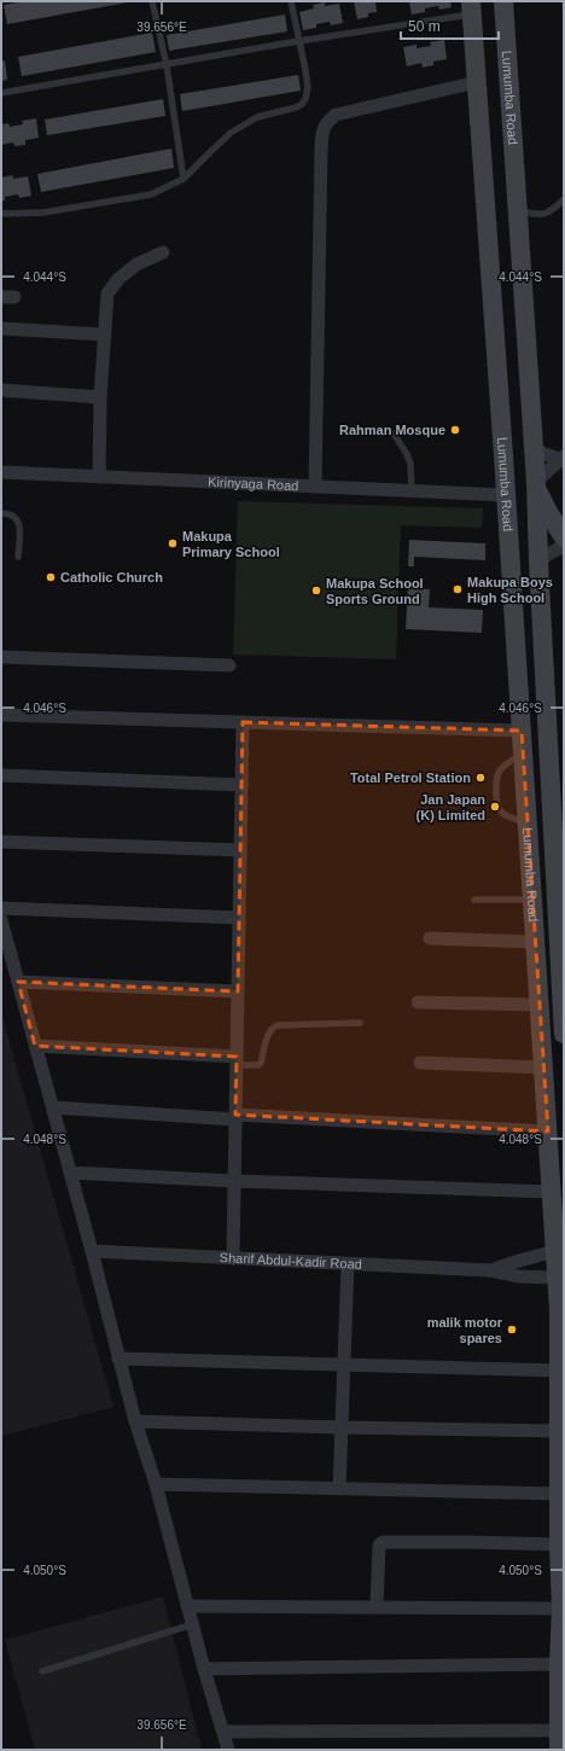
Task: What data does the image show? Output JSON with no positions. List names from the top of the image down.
{
  "streets": {
    "main road": ["Lumumba Road"],
    "street": ["Kirinyaga Road", "Sharif Abdul-Kadir Road"]
  },
  "crossings": [
    ["Lumumba Road", "Kirinyaga Road"],
    ["Lumumba Road", "Sharif Abdul-Kadir Road"]
  ],
  "places": [
    "Rahman Mosque",
    "Makupa Primary School",
    "Catholic Church",
    "Makupa Boys High School",
    "Makupa School Sports Ground",
    "Total Petrol Station",
    "Jan Japan (K) Limited",
    "malik motor spares"
  ],
  "scale_bar": "50 m",
  "coordinates": [
    "39.656°E",
    "4.044°S",
    "4.046°S",
    "4.048°S",
    "4.050°S"
  ]
}
